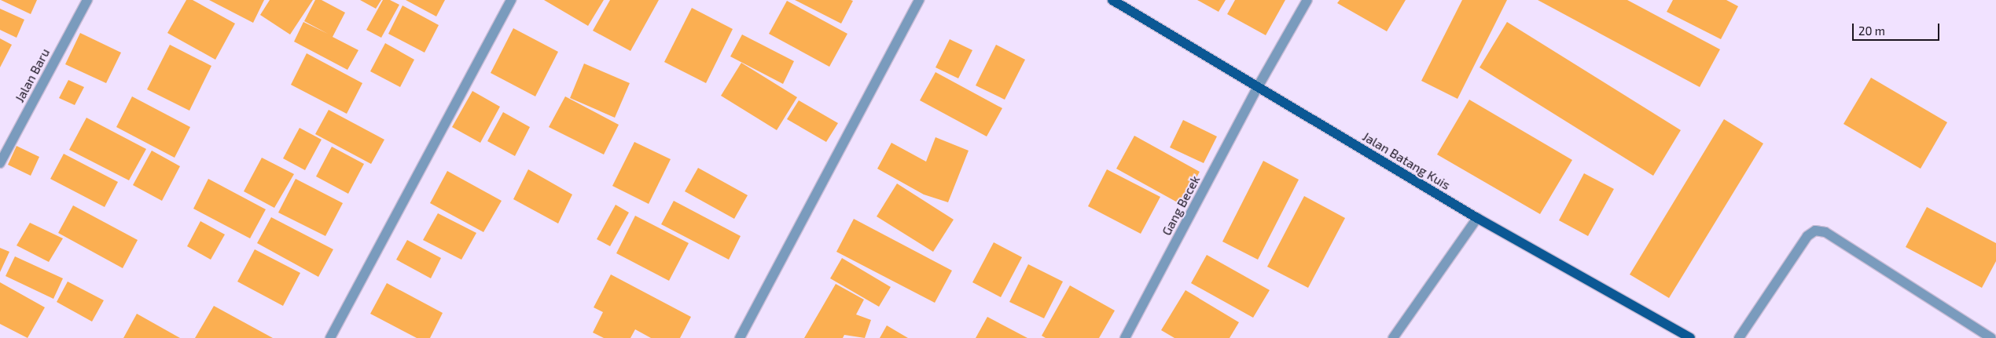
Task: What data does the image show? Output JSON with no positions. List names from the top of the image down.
{
  "streets": {
    "main road": ["Jalan Batang Kuis"],
    "street": ["Jalan Baru", "Gang Becek"]
  },
  "crossings": [
    ["Jalan Batang Kuis", "Gang Becek"]
  ],
  "scale_bar": "20 m"
}
